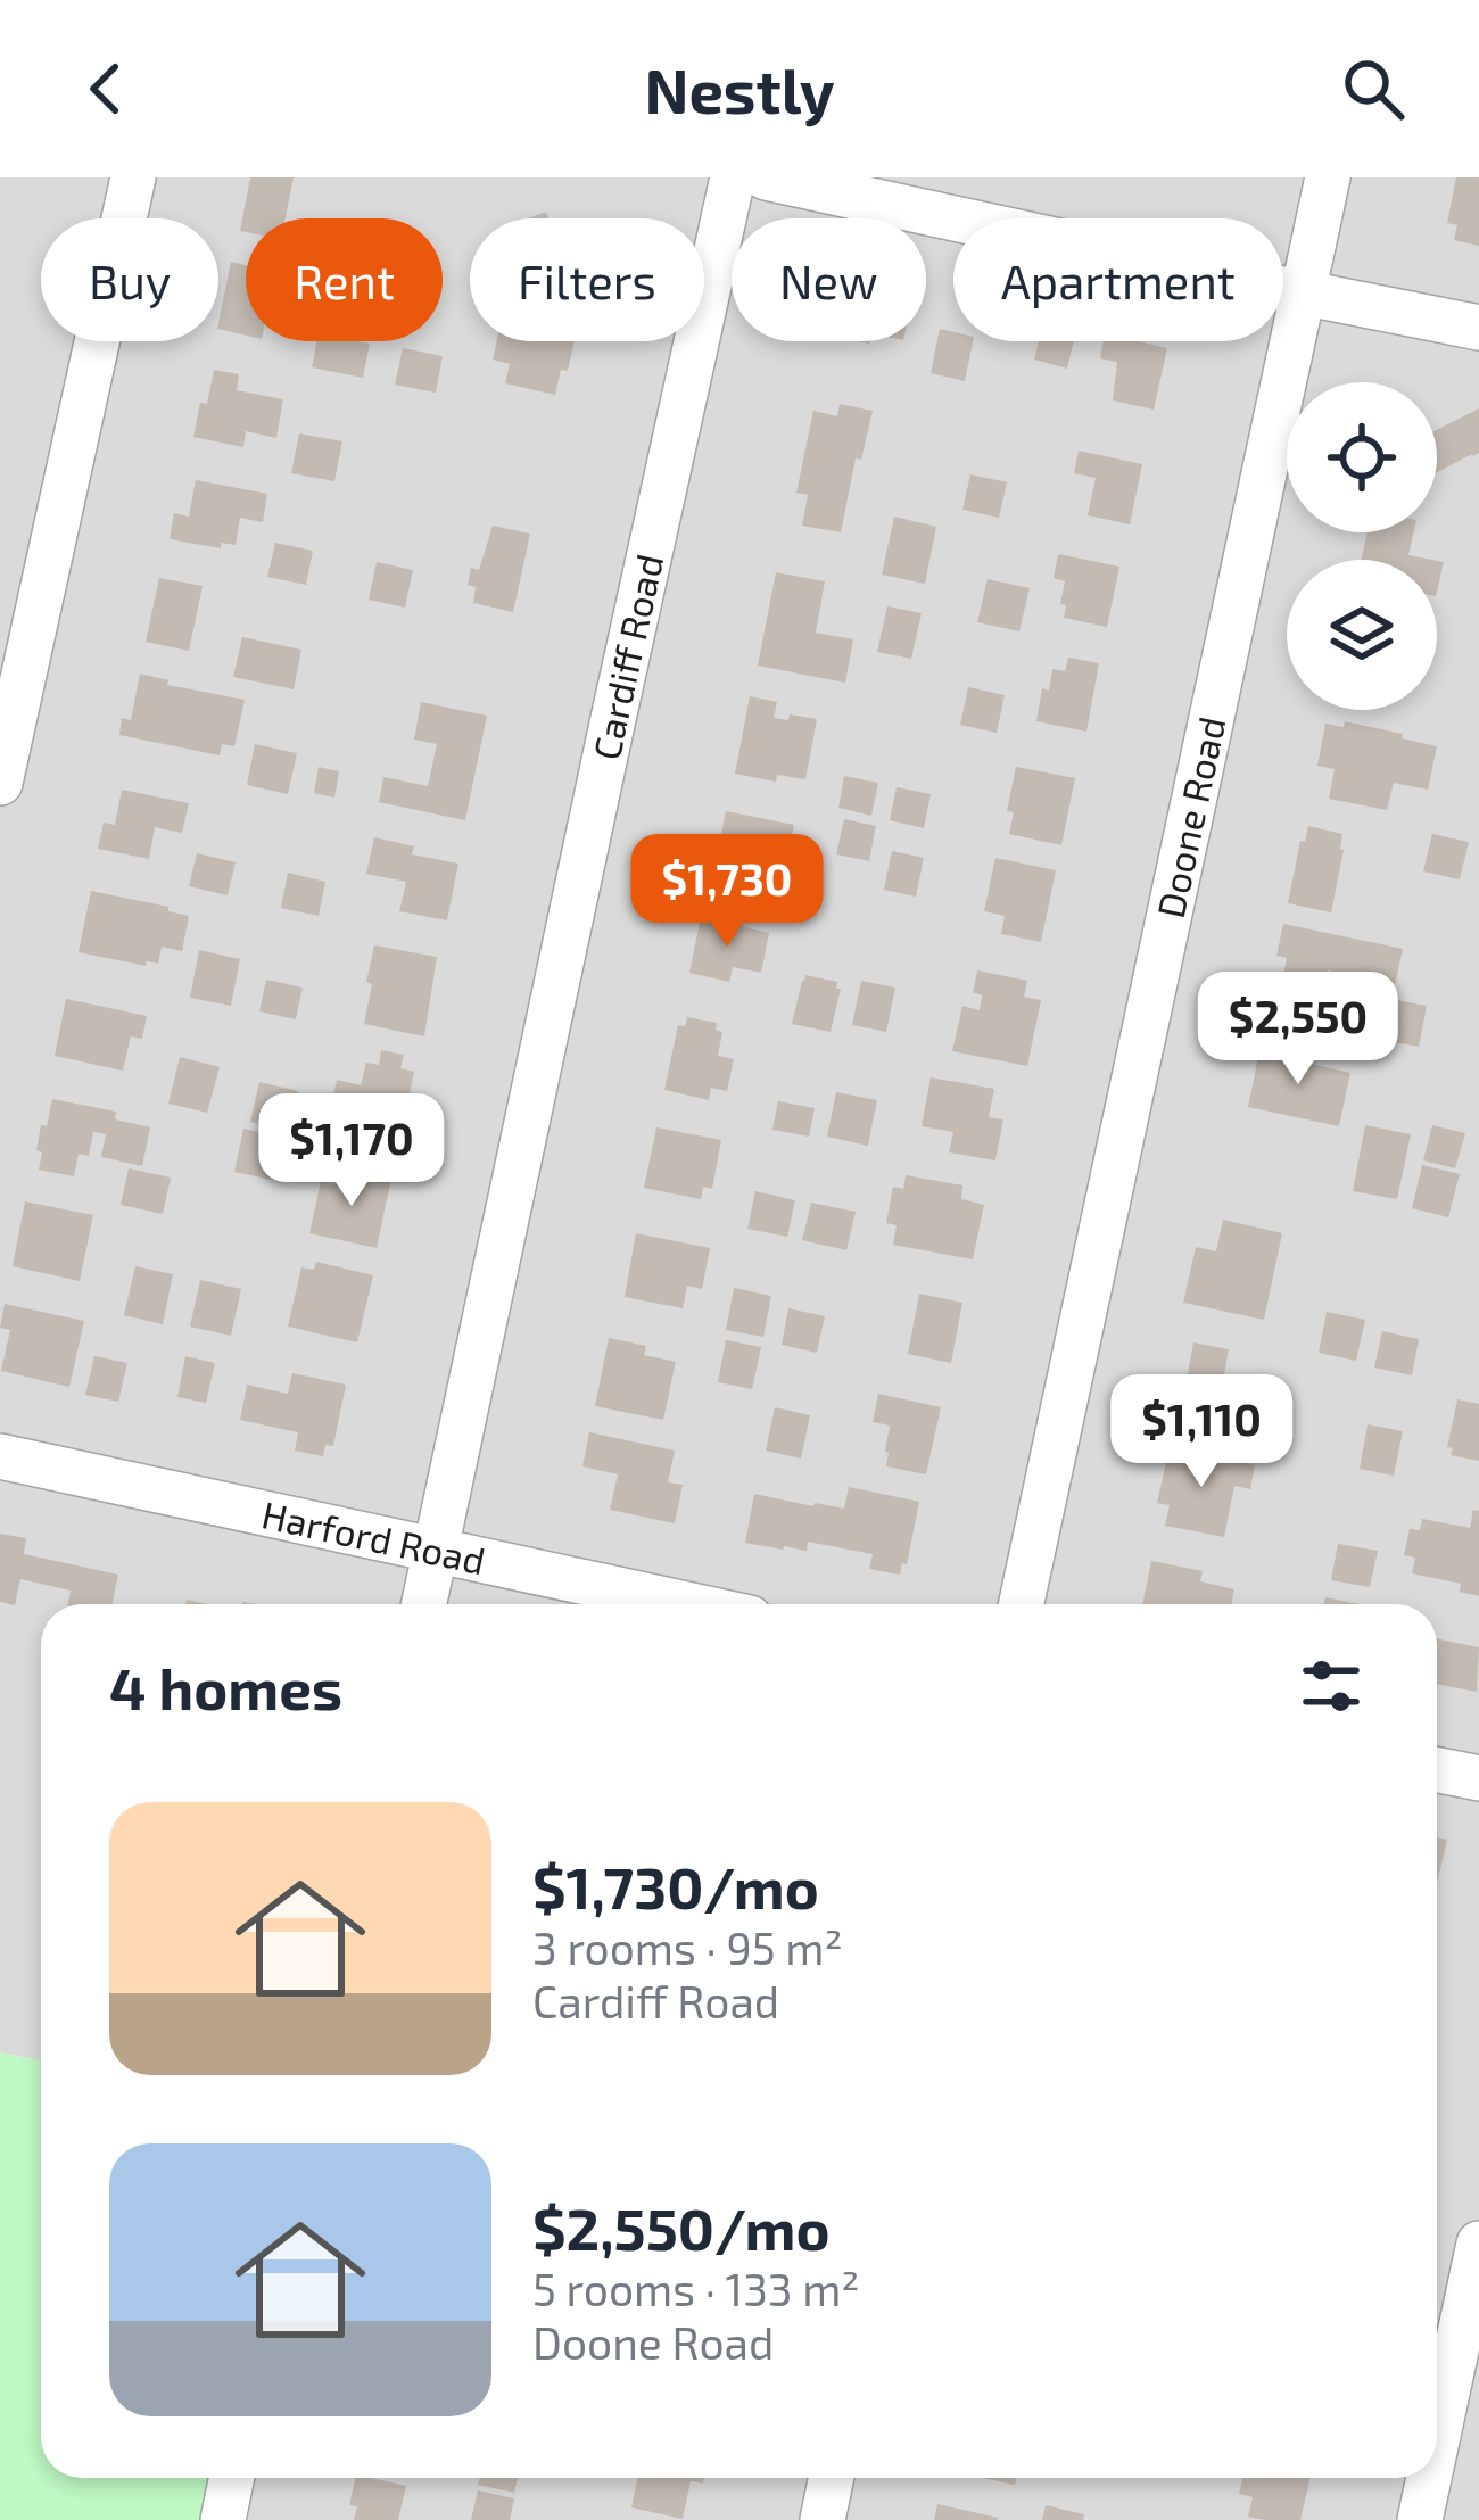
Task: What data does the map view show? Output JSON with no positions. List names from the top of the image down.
{
  "streets": {
    "street": ["Cardiff Road", "Doone Road", "Harford Road"]
  },
  "crossings": [
    ["Cardiff Road", "Harford Road"]
  ],
  "page": {
    "header": "Nestly",
    "chip": [
      "Buy",
      "Rent",
      "Filters",
      "New",
      "Apartment"
    ],
    "price": [
      "$1,730",
      "$2,550",
      "$1,170",
      "$1,110"
    ],
    "heading": "4 homes",
    "list": [
      {
        "name": "$1,730/mo",
        "note": "3 rooms · 95 m² · Cardiff Road"
      },
      {
        "name": "$2,550/mo",
        "note": "5 rooms · 133 m² · Doone Road"
      }
    ]
  }
}
